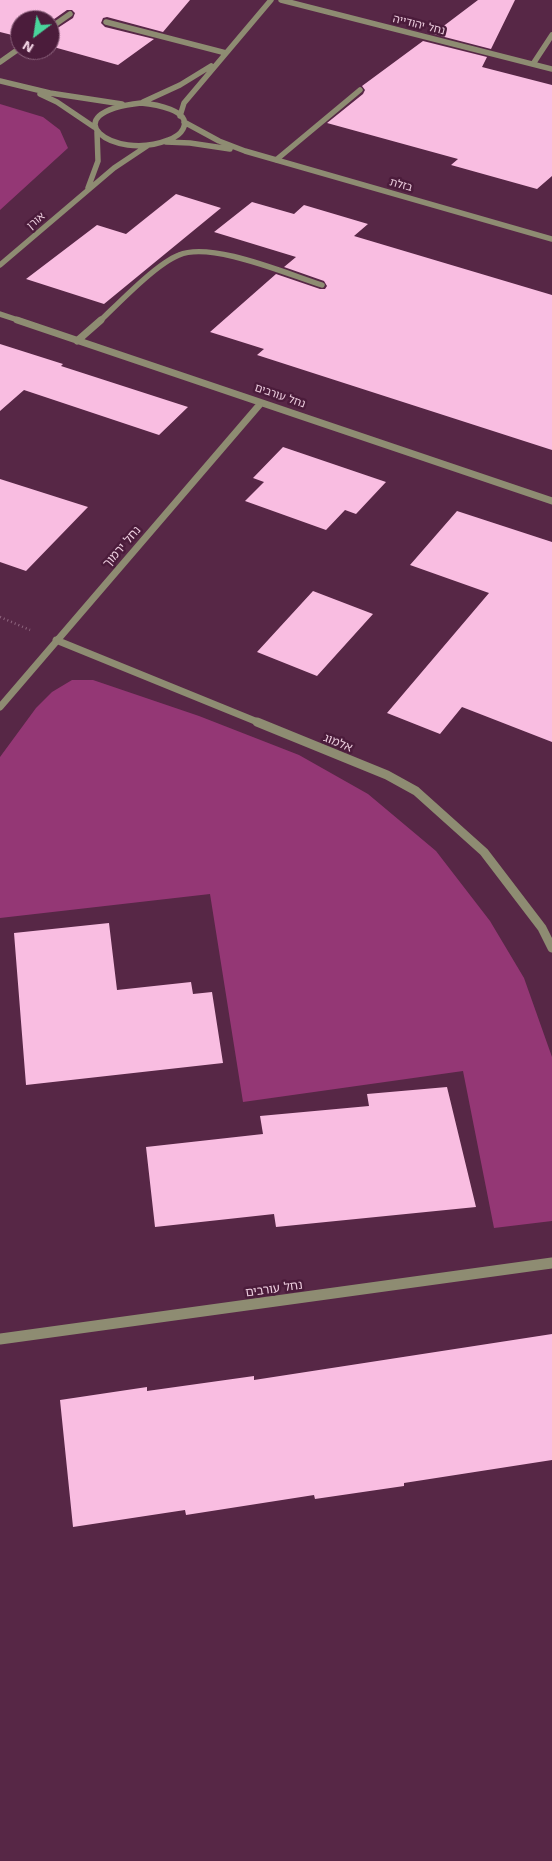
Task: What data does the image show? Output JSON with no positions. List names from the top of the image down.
{
  "streets": {
    "street": [
      "נחל יהודייה",
      "בזלת",
      "אורן",
      "נחל עורבים",
      "נחל ירמוך",
      "אלמוג"
    ]
  },
  "crossings": [
    ["נחל עורבים", "נחל ירמוך"],
    ["נחל ירמוך", "אלמוג"]
  ],
  "north": "bottom left"
}
